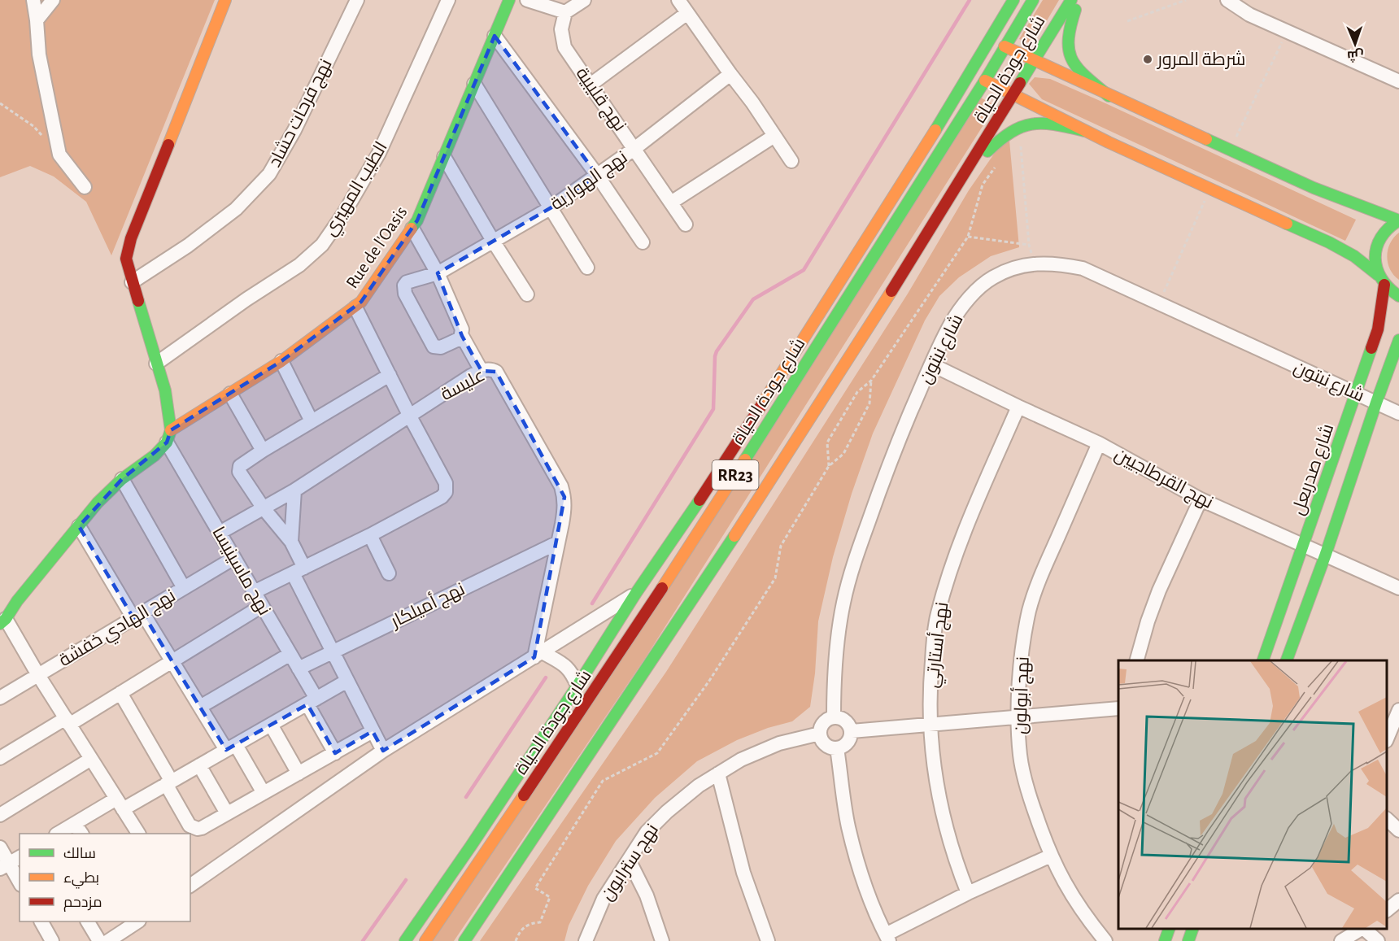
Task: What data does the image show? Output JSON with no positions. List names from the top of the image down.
{
  "streets": {
    "main road": [
      "شارع جودة الحياة",
      "Rue de l'Oasis",
      "شارع صدربعل",
      "RR23"
    ],
    "street": [
      "نهج قليبية",
      "نهج فرحات حشاد",
      "نهج الهوارية",
      "الطيب المهيري",
      "شارع نبتون",
      "عليسة",
      "نهج القرطاجيين",
      "نهج ماسينيسا",
      "نهج أميلكار",
      "نهج الهادي خفشة",
      "نهج أستارتي",
      "نهج أبولون",
      "نهج سترابون"
    ]
  },
  "crossings": [
    ["نهج قليبية", "نهج الهوارية"],
    ["Rue de l'Oasis", "نهج ماسينيسا"],
    ["شارع نبتون", "شارع صدربعل"],
    ["شارع نبتون", "نهج القرطاجيين"],
    ["شارع نبتون", "نهج سترابون"],
    ["عليسة", "نهج ماسينيسا"],
    ["عليسة", "نهج أميلكار"],
    ["شارع صدربعل", "نهج القرطاجيين"],
    ["نهج القرطاجيين", "نهج أستارتي"],
    ["نهج القرطاجيين", "نهج أبولون"],
    ["نهج ماسينيسا", "نهج أميلكار"],
    ["نهج ماسينيسا", "نهج الهادي خفشة"]
  ],
  "places": ["شرطة المرور"],
  "legend": ["سالك", "بطيء", "مزدحم"],
  "north": "bottom"
}
